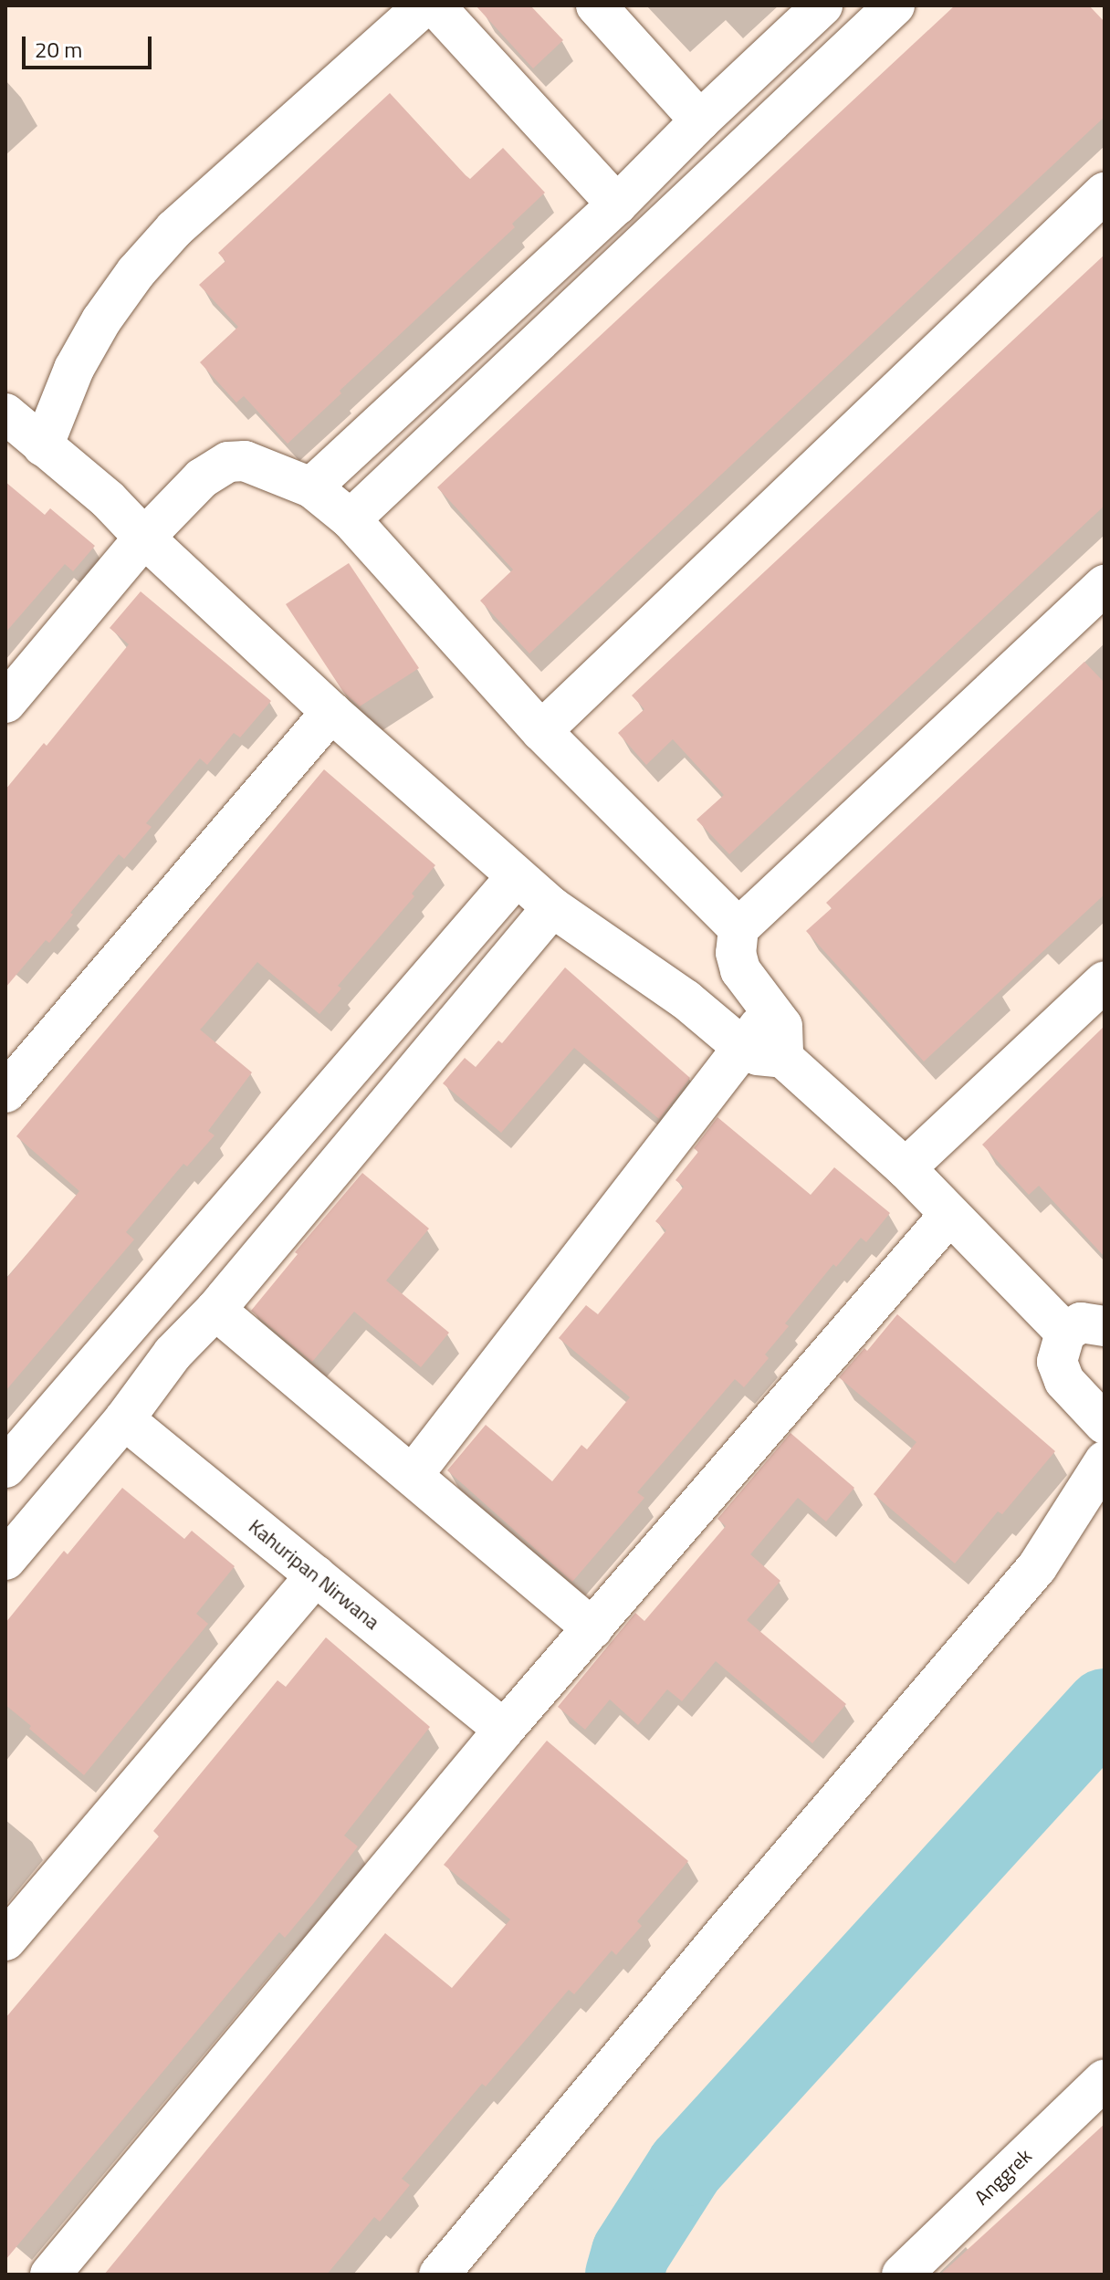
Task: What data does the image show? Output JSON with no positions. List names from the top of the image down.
{
  "streets": {
    "street": ["Kahuripan Nirwana", "Anggrek"]
  },
  "scale_bar": "20 m"
}
